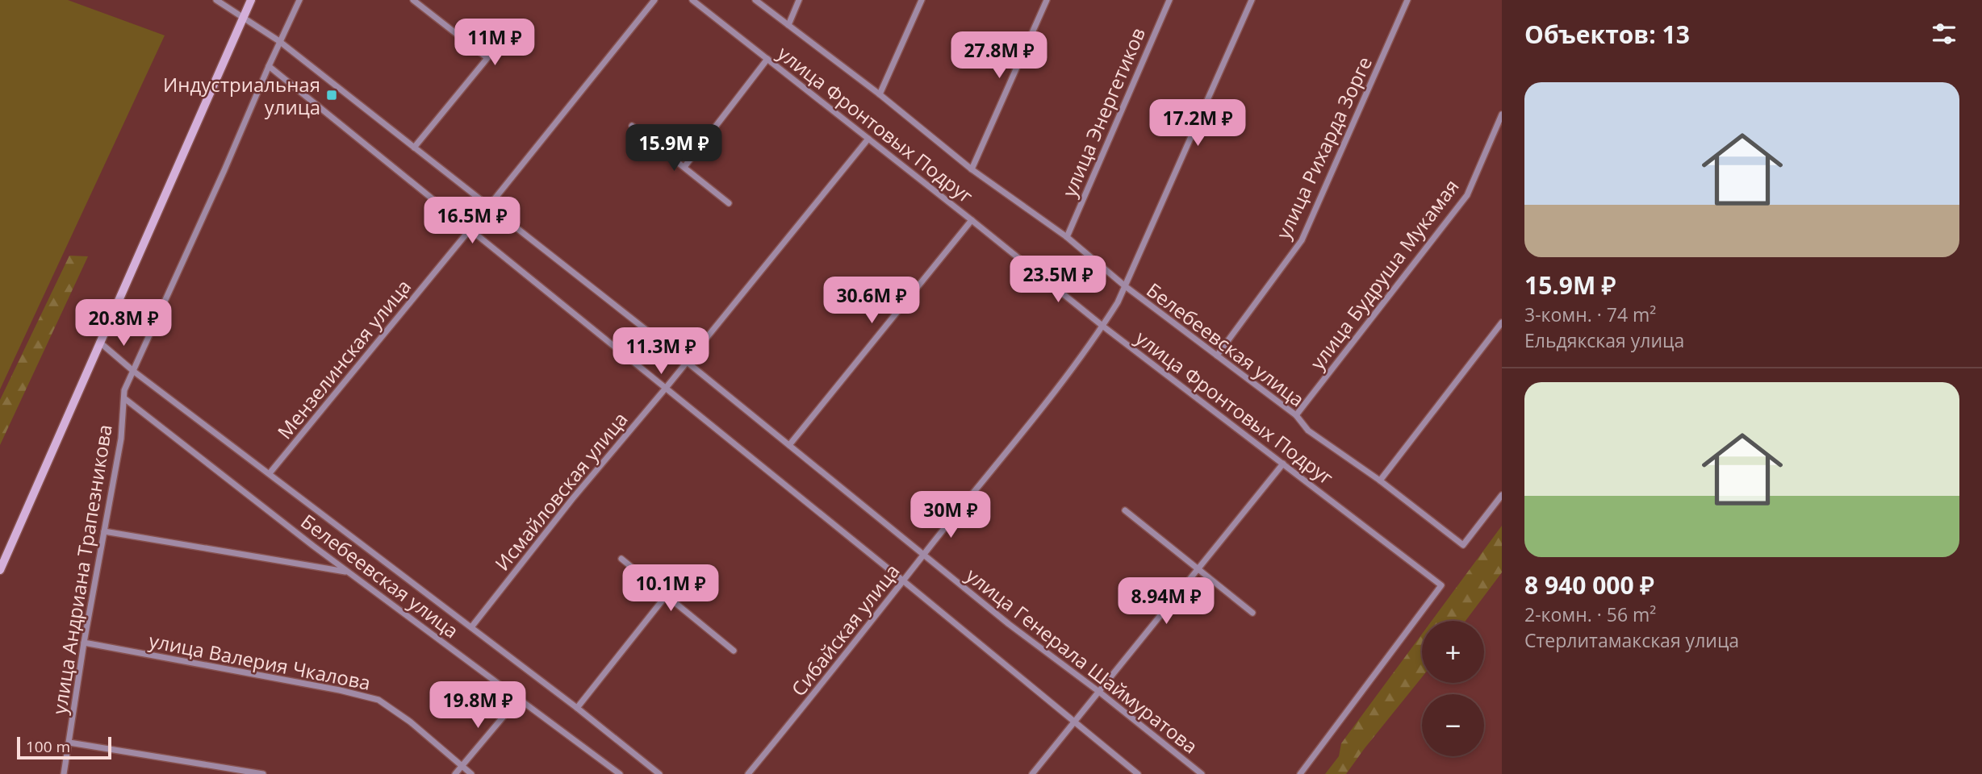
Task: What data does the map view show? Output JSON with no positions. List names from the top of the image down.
{
  "streets": {
    "street": [
      "улица Энергетиков",
      "улица Фронтовых Подруг",
      "улица Рихарда Зорге",
      "улица Будруша Мукамая",
      "Белебеевская улица",
      "Мензелинская улица",
      "Исмайловская улица",
      "улица Андриана Трапезникова",
      "Сибайская улица",
      "улица Генерала Шаймуратова",
      "улица Валерия Чкалова"
    ]
  },
  "crossings": [
    ["улица Энергетиков", "Белебеевская улица"],
    ["улица Фронтовых Подруг", "Исмайловская улица"],
    ["улица Фронтовых Подруг", "Сибайская улица"],
    ["улица Рихарда Зорге", "Белебеевская улица"],
    ["улица Будруша Мукамая", "Белебеевская улица"],
    ["Белебеевская улица", "Мензелинская улица"],
    ["Белебеевская улица", "Исмайловская улица"],
    ["Белебеевская улица", "улица Андриана Трапезникова"],
    ["Белебеевская улица", "Сибайская улица"],
    ["Мензелинская улица", "улица Генерала Шаймуратова"],
    ["Исмайловская улица", "улица Генерала Шаймуратова"],
    ["улица Андриана Трапезникова", "улица Валерия Чкалова"],
    ["Сибайская улица", "улица Генерала Шаймуратова"]
  ],
  "places": {
    "transit": ["Индустриальная улица"]
  },
  "scale_bar": "100 m",
  "page": {
    "heading": "Объектов: 13",
    "price": [
      "11M ₽",
      "27.8M ₽",
      "17.2M ₽",
      "15.9M ₽",
      "16.5M ₽",
      "23.5M ₽",
      "30.6M ₽",
      "20.8M ₽",
      "11.3M ₽",
      "30M ₽",
      "10.1M ₽",
      "8.94M ₽",
      "19.8M ₽"
    ],
    "list": [
      {
        "name": "15.9M ₽",
        "note": "3-комн. · 74 m² · Ельдякская улица"
      },
      {
        "name": "8 940 000 ₽",
        "note": "2-комн. · 56 m² · Стерлитамакская улица"
      }
    ],
    "map_buttons": ["+", "−"],
    "scale": "100 m"
  }
}
